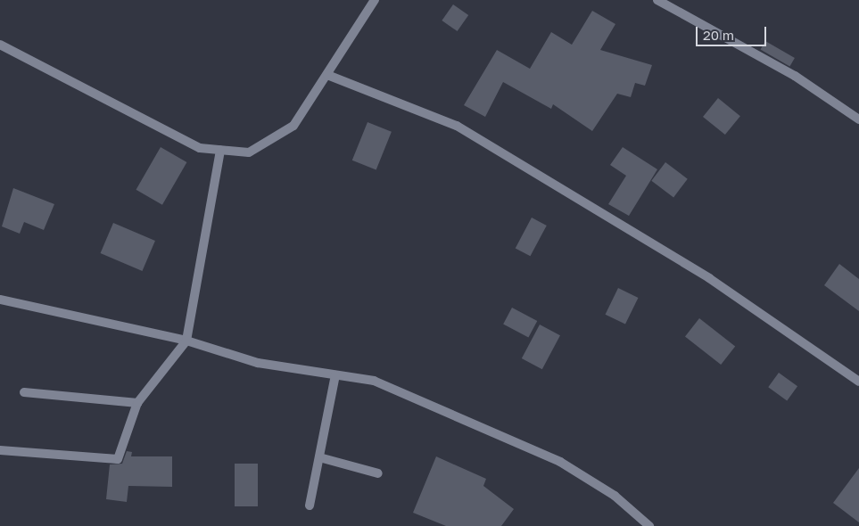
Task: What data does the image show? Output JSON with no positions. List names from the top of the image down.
{
  "scale_bar": "20 m"
}
